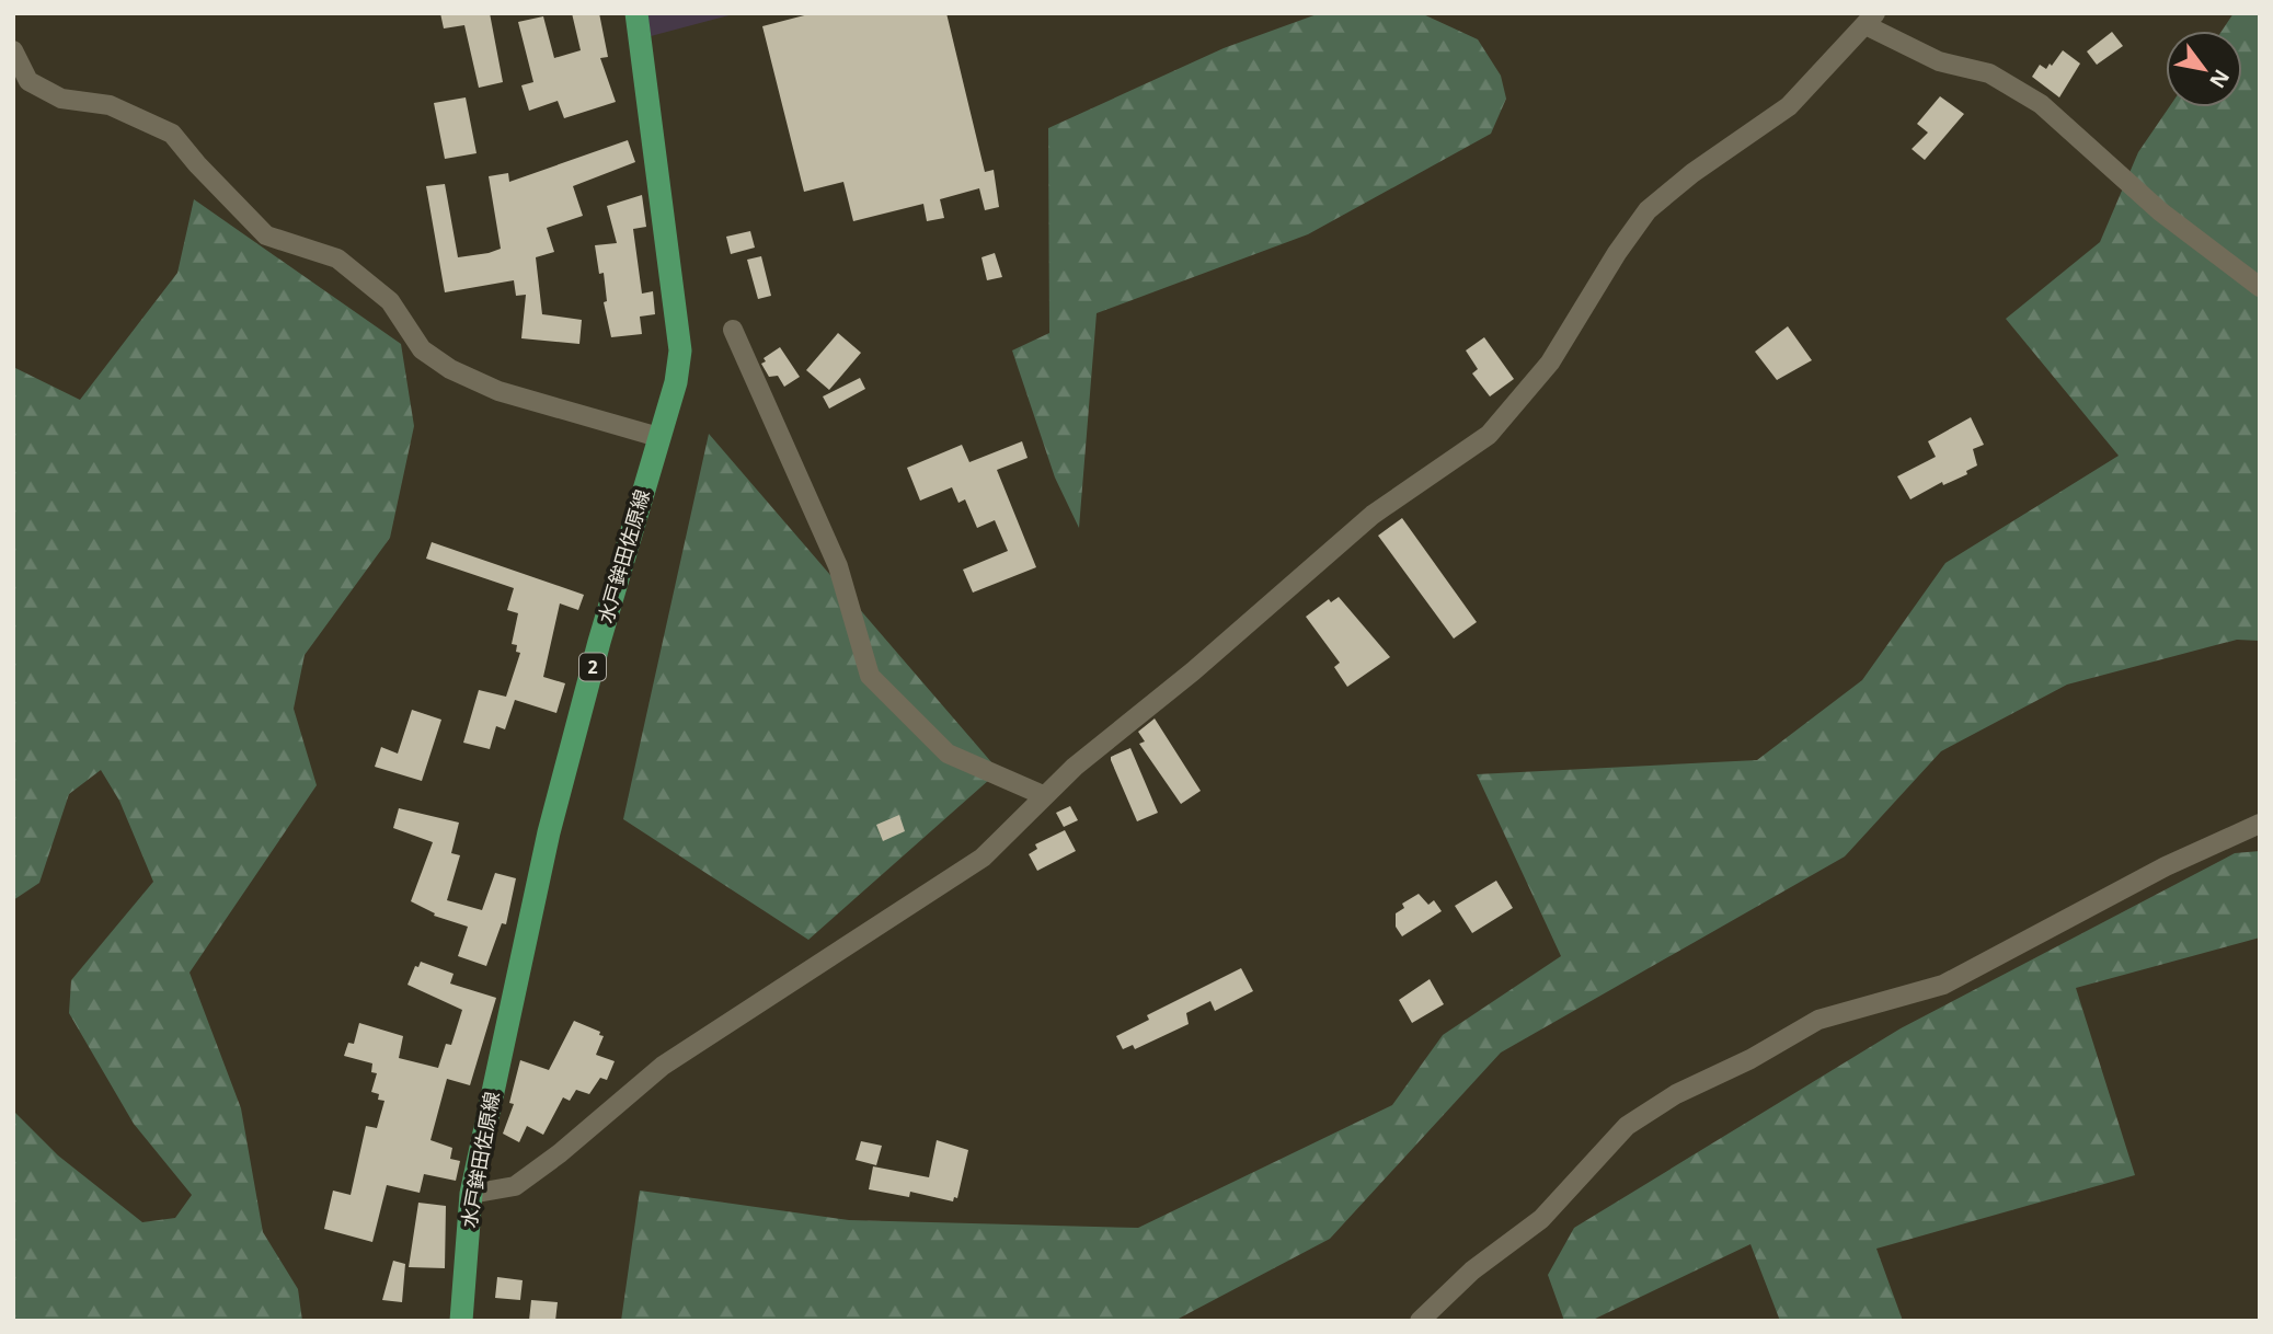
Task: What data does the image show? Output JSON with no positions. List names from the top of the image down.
{
  "streets": {
    "main road": ["水戸鉾田佐原線", "2"]
  },
  "north": "bottom right"
}
